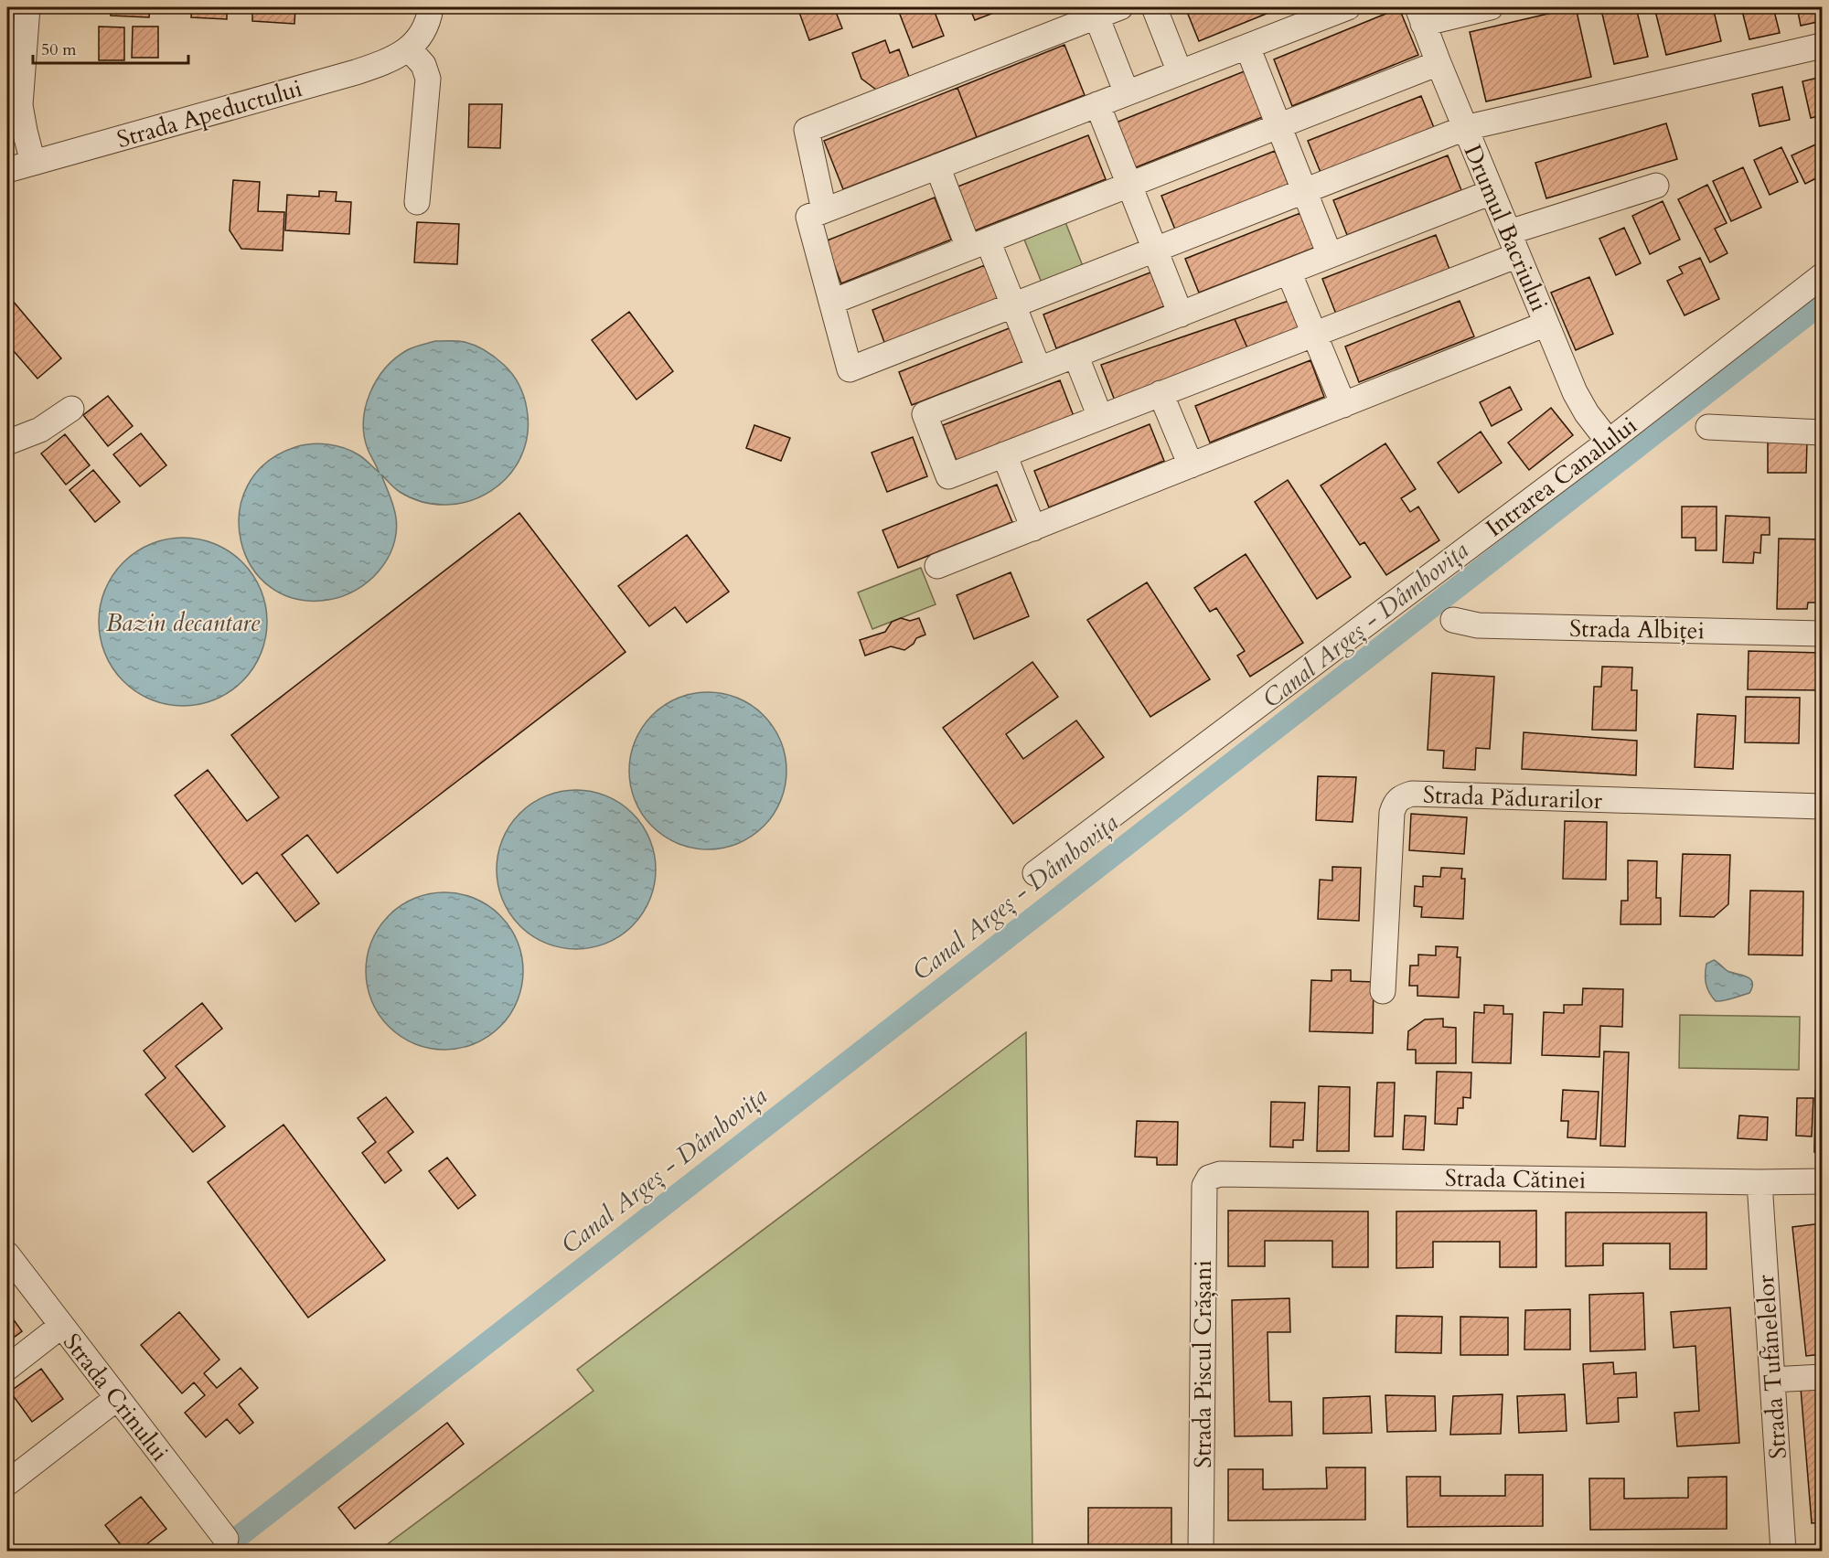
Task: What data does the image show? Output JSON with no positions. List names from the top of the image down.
{
  "streets": {
    "street": [
      "Strada Apeductului",
      "Drumul Bacriului",
      "Intrarea Canalului",
      "Strada Albiței",
      "Strada Pădurarilor",
      "Strada Cătinei",
      "Strada Piscul Crășani",
      "Strada Tufănelelor",
      "Strada Crinului"
    ]
  },
  "crossings": [
    ["Drumul Bacriului", "Intrarea Canalului"],
    ["Strada Cătinei", "Strada Piscul Crășani"],
    ["Strada Cătinei", "Strada Tufănelelor"]
  ],
  "water": ["Bazin decantare", "Canal Argeș - Dâmbovița"],
  "scale_bar": "50 m"
}
